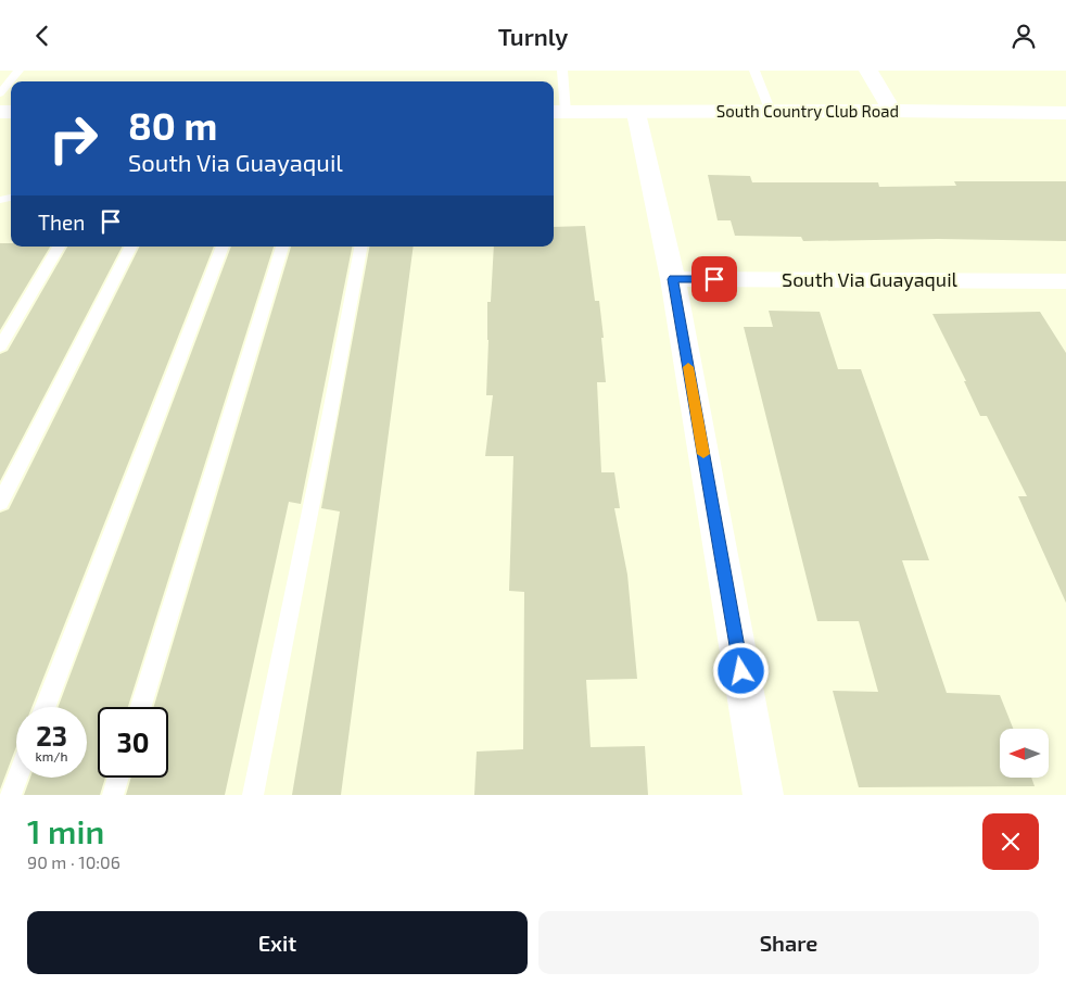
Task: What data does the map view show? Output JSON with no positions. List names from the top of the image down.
{
  "streets": {
    "street": ["South Country Club Road", "South Via Guayaquil"]
  },
  "north": "left",
  "page": {
    "header": "Turnly",
    "turn": ["80 m", "South Via Guayaquil"],
    "then": "Then",
    "speed": "23 km/h",
    "limit": "30",
    "heading": ["1 min", "90 m · 10:06"],
    "buttons": ["Exit", "Share"]
  }
}
